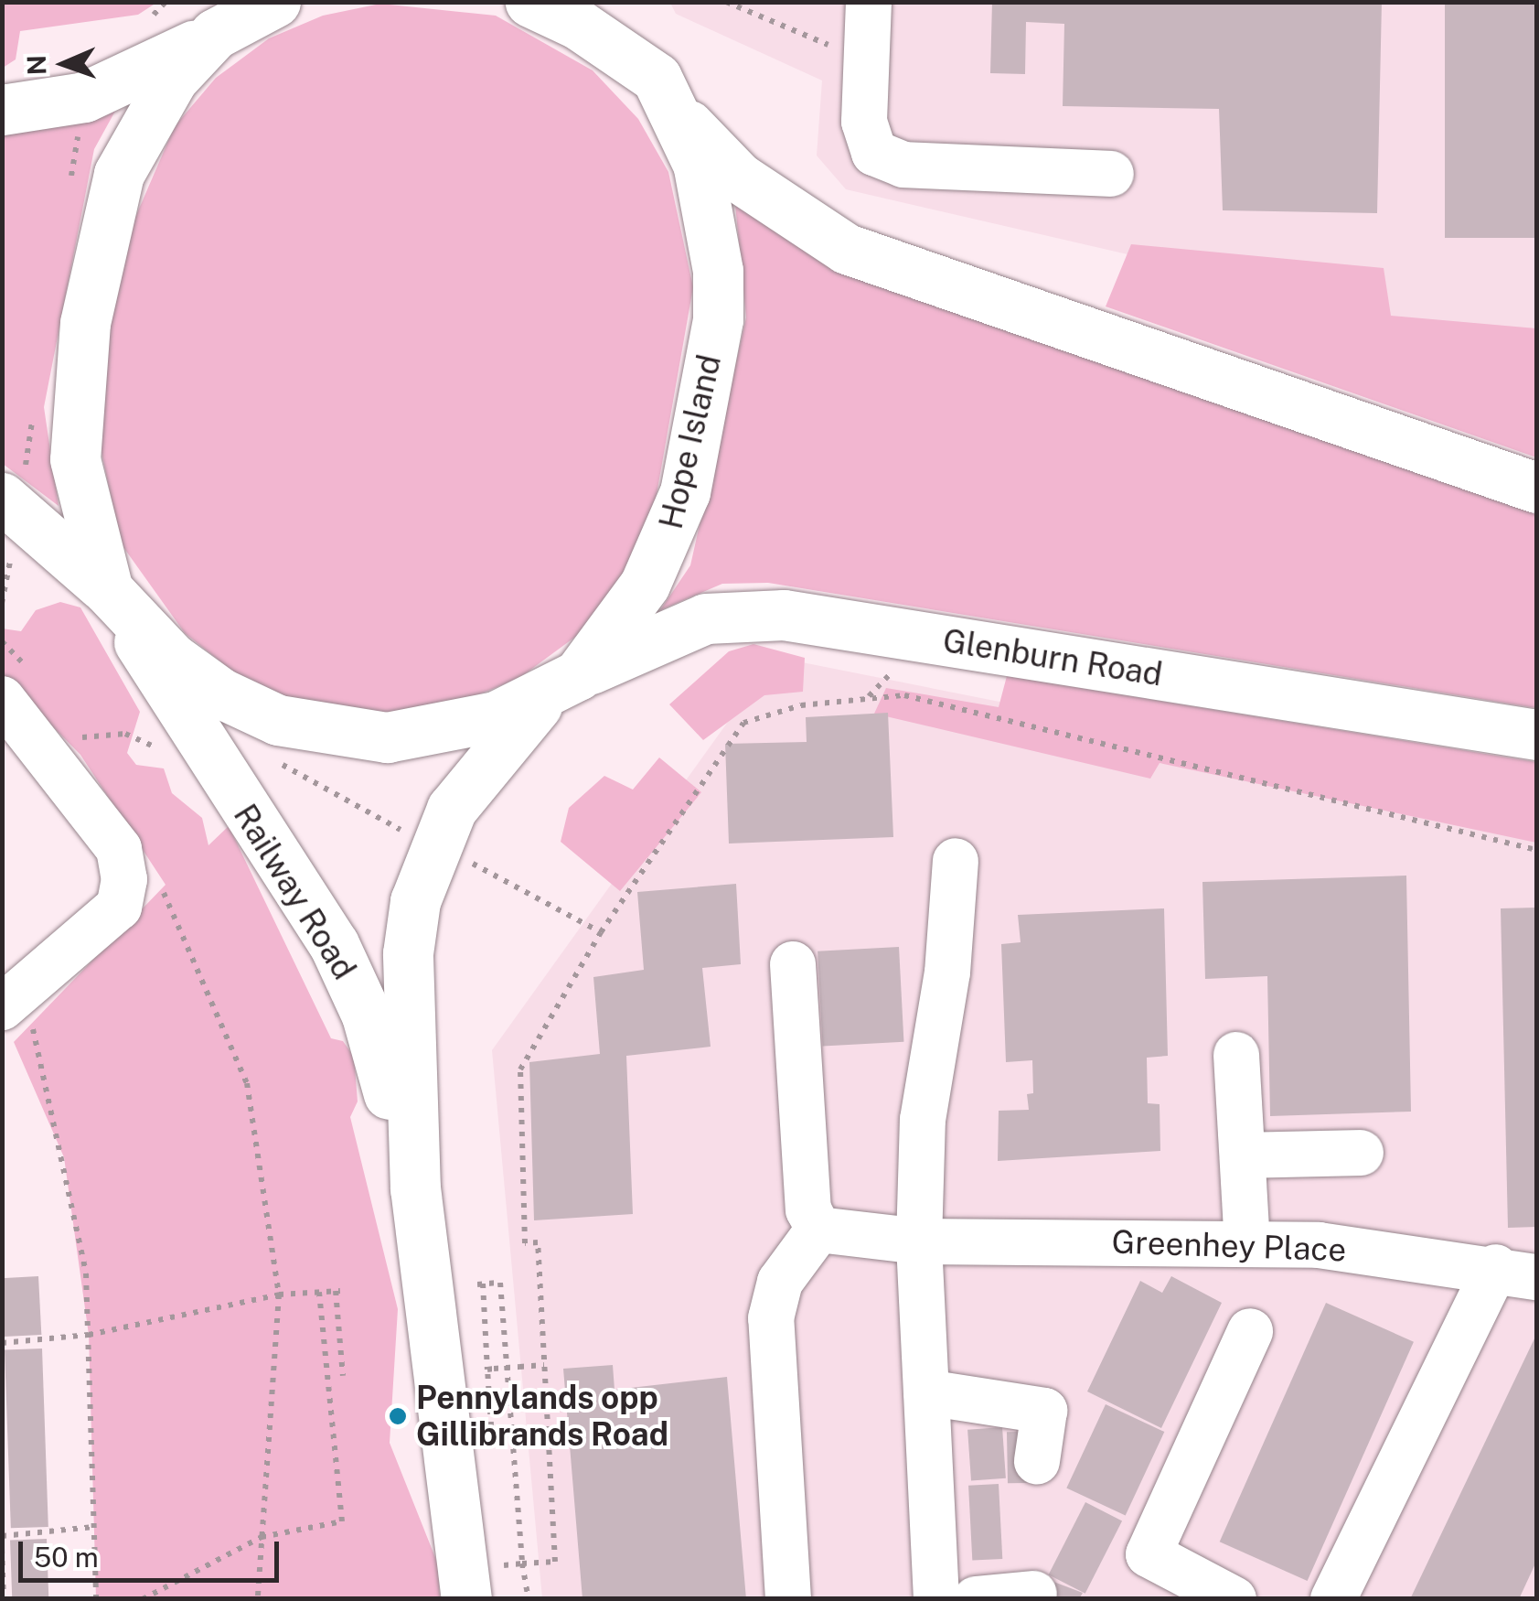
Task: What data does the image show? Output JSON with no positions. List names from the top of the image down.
{
  "streets": {
    "main road": ["Hope Island", "Glenburn Road", "Railway Road"],
    "street": ["Greenhey Place"]
  },
  "crossings": [
    ["Hope Island", "Glenburn Road"],
    ["Hope Island", "Railway Road"],
    ["Glenburn Road", "Railway Road"]
  ],
  "places": ["Pennylands opp Gillibrands Road"],
  "scale_bar": "50 m",
  "north": "left"
}
